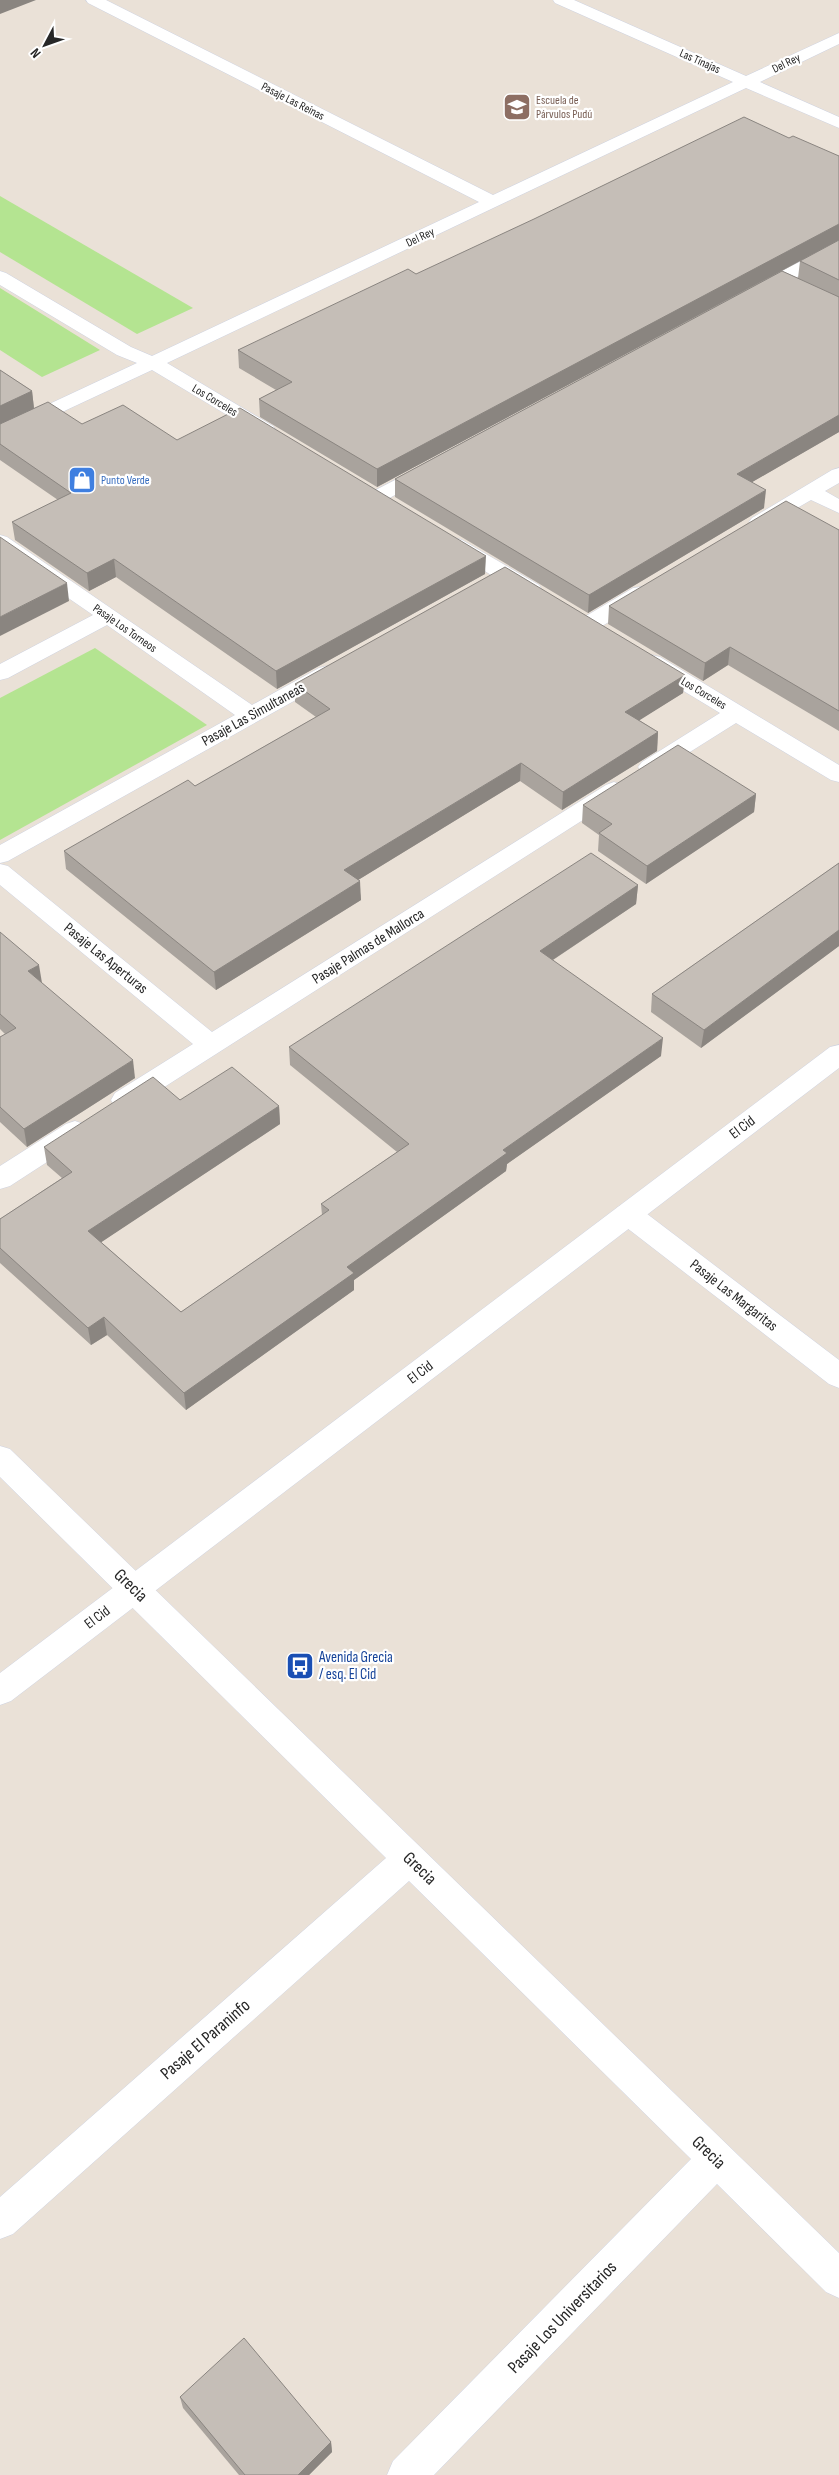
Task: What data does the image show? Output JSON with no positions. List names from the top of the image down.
{
  "streets": {
    "street": [
      "Las Tinajas",
      "Del Rey",
      "Pasaje Las Reinas",
      "Los Corceles",
      "Pasaje Los Torneos",
      "Pasaje Las Simultaneas",
      "Pasaje Palmas de Mallorca",
      "Pasaje Las Aperturas",
      "El Cid",
      "Pasaje Las Margaritas",
      "Grecia",
      "Pasaje El Paraninfo",
      "Pasaje Los Universitarios"
    ]
  },
  "crossings": [
    ["Las Tinajas", "Del Rey"],
    ["Del Rey", "Pasaje Las Reinas"],
    ["Del Rey", "Los Corceles"],
    ["Los Corceles", "Pasaje Palmas de Mallorca"],
    ["Pasaje Los Torneos", "Pasaje Las Simultaneas"],
    ["Pasaje Palmas de Mallorca", "Pasaje Las Aperturas"],
    ["El Cid", "Pasaje Las Margaritas"],
    ["El Cid", "Grecia"],
    ["Grecia", "Pasaje El Paraninfo"],
    ["Grecia", "Pasaje Los Universitarios"]
  ],
  "places": {
    "school or university": ["Escuela de Párvulos Pudú"],
    "shop": ["Punto Verde"],
    "bus stop": ["Avenida Grecia / esq. El Cid"]
  },
  "north": "bottom left"
}
